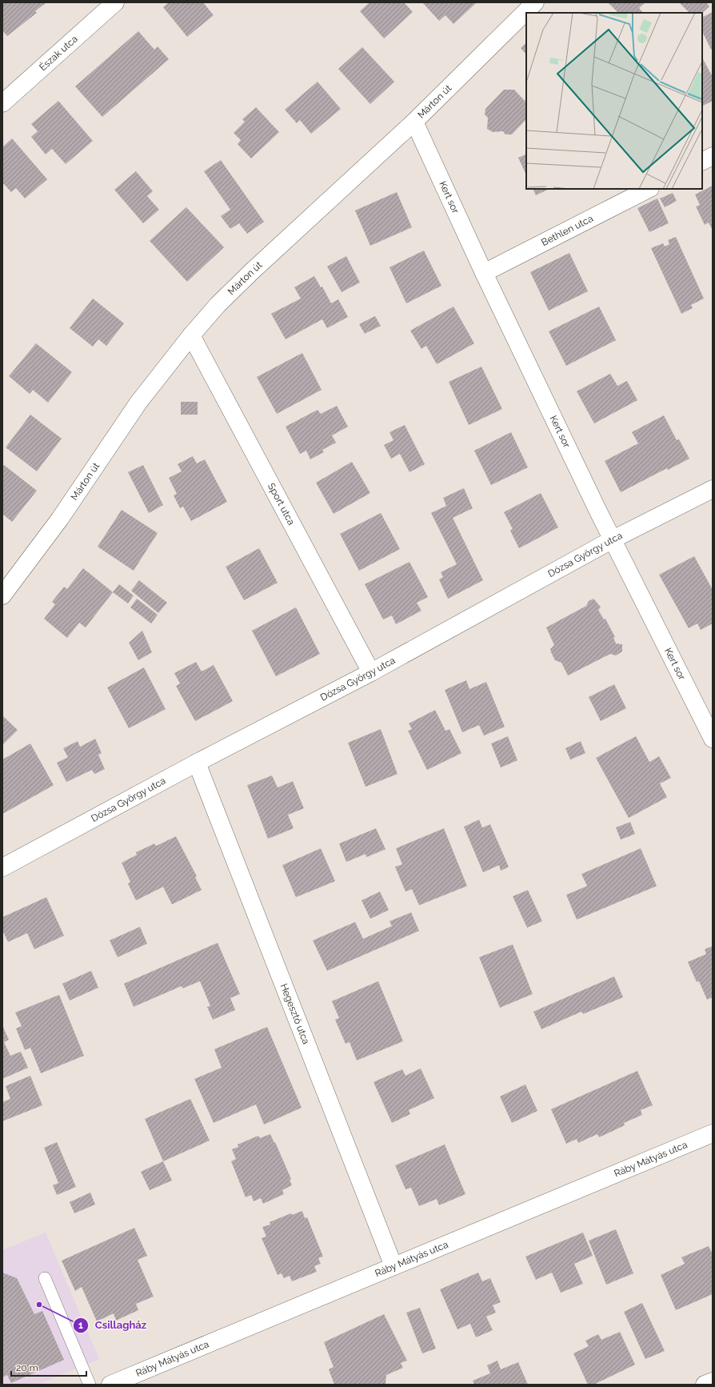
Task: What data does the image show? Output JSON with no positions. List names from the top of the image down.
{
  "streets": {
    "street": [
      "Észak utca",
      "Márton út",
      "Kert sor",
      "Bethlen utca",
      "Sport utca",
      "Dózsa György utca",
      "Hegesztő utca",
      "Ráby Mátyás utca"
    ]
  },
  "crossings": [
    ["Márton út", "Kert sor"],
    ["Márton út", "Sport utca"],
    ["Kert sor", "Bethlen utca"],
    ["Kert sor", "Dózsa György utca"],
    ["Sport utca", "Dózsa György utca"],
    ["Dózsa György utca", "Hegesztő utca"],
    ["Hegesztő utca", "Ráby Mátyás utca"]
  ],
  "places": ["Csillagház"],
  "scale_bar": "20 m"
}
